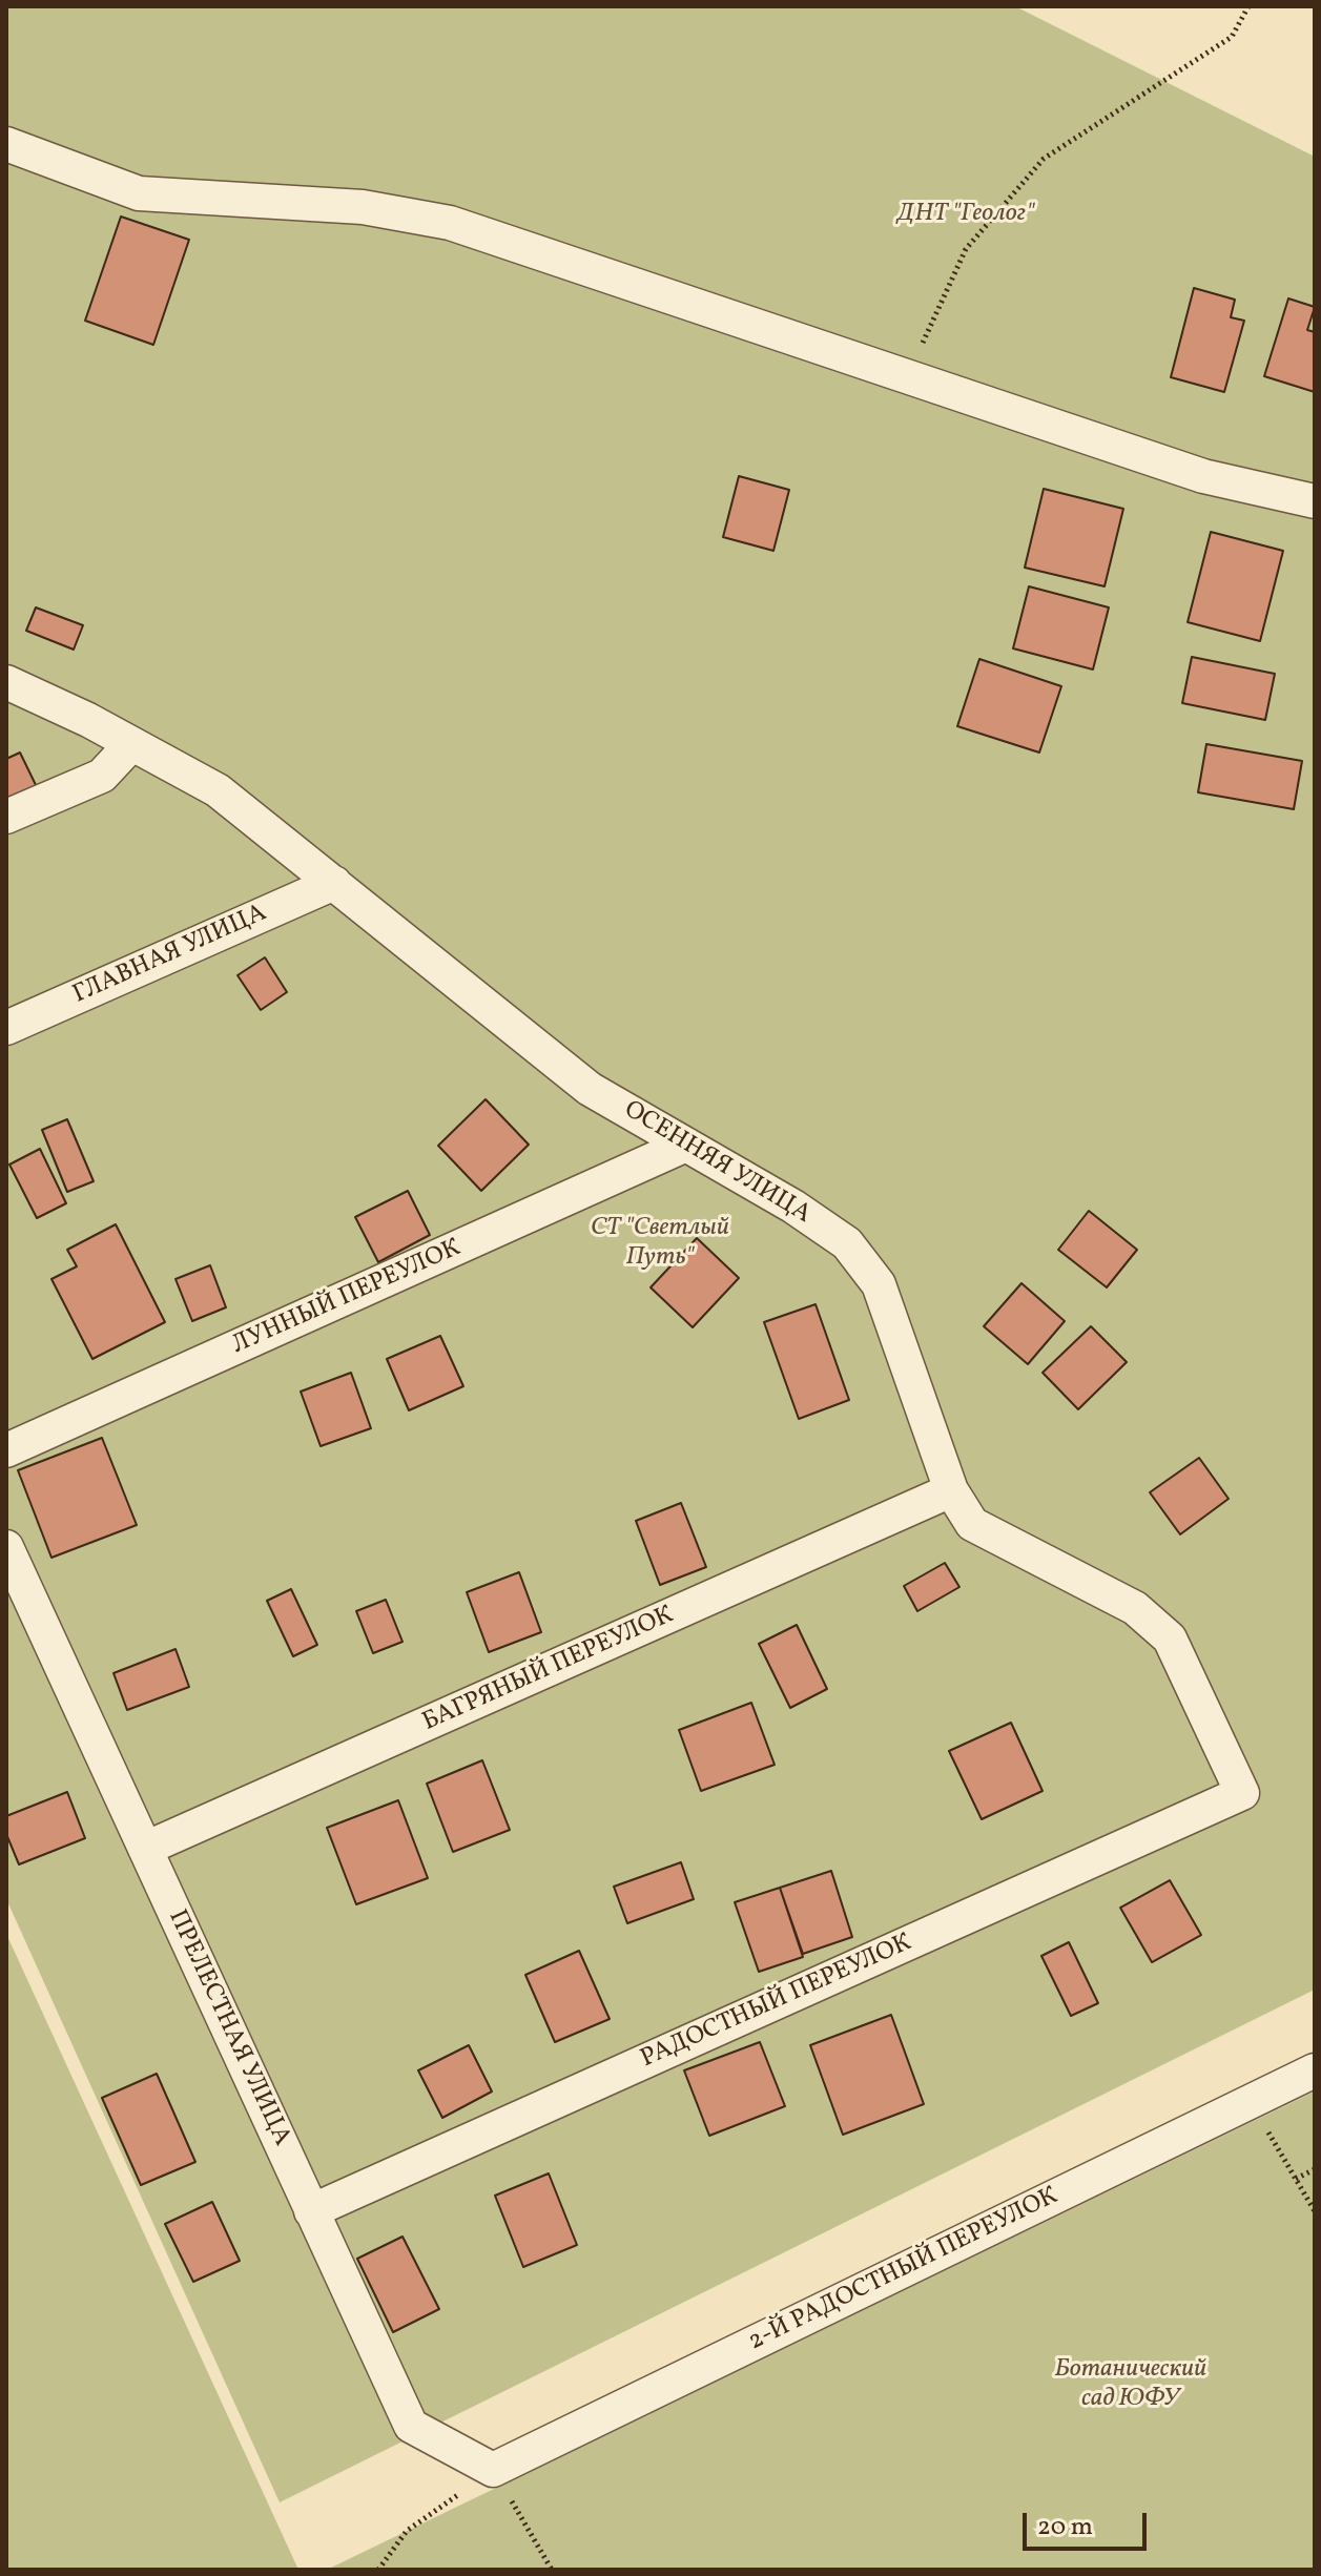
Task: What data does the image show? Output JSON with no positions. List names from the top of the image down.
{
  "streets": {
    "street": [
      "ГЛАВНАЯ УЛИЦА",
      "ОСЕННЯЯ УЛИЦА",
      "ЛУННЫЙ ПЕРЕУЛОК",
      "БАГРЯНЫЙ ПЕРЕУЛОК",
      "РАДОСТНЫЙ ПЕРЕУЛОК",
      "ПРЕЛЕСТНАЯ УЛИЦА",
      "2-Й РАДОСТНЫЙ ПЕРЕУЛОК"
    ]
  },
  "crossings": [
    ["ГЛАВНАЯ УЛИЦА", "ОСЕННЯЯ УЛИЦА"],
    ["ОСЕННЯЯ УЛИЦА", "ЛУННЫЙ ПЕРЕУЛОК"],
    ["ОСЕННЯЯ УЛИЦА", "БАГРЯНЫЙ ПЕРЕУЛОК"],
    ["ОСЕННЯЯ УЛИЦА", "РАДОСТНЫЙ ПЕРЕУЛОК"],
    ["БАГРЯНЫЙ ПЕРЕУЛОК", "ПРЕЛЕСТНАЯ УЛИЦА"],
    ["РАДОСТНЫЙ ПЕРЕУЛОК", "ПРЕЛЕСТНАЯ УЛИЦА"],
    ["ПРЕЛЕСТНАЯ УЛИЦА", "2-Й РАДОСТНЫЙ ПЕРЕУЛОК"]
  ],
  "parks": ["ДНТ \"Геолог\"", "СТ \"Светлый Путь\"", "Ботанический сад ЮФУ"],
  "scale_bar": "20 m"
}
